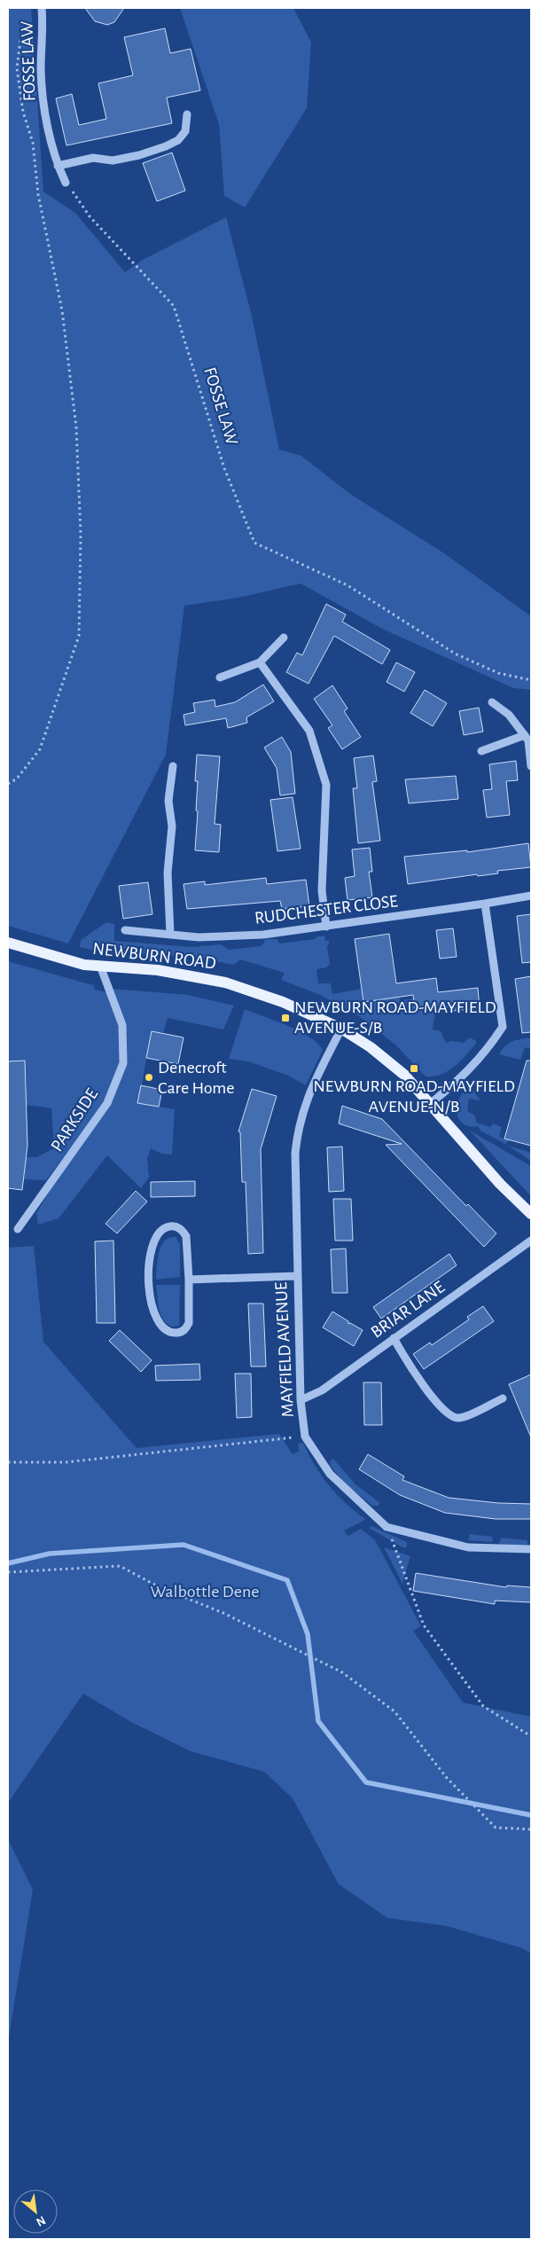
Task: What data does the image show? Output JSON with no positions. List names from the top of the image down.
{
  "streets": {
    "main road": ["NEWBURN ROAD"],
    "street": [
      "FOSSE LAW",
      "RUDCHESTER CLOSE",
      "PARKSIDE",
      "BRIAR LANE",
      "MAYFIELD AVENUE"
    ]
  },
  "crossings": [
    ["NEWBURN ROAD", "PARKSIDE"],
    ["NEWBURN ROAD", "MAYFIELD AVENUE"],
    ["BRIAR LANE", "MAYFIELD AVENUE"]
  ],
  "parks": ["Walbottle Dene"],
  "places": {
    "transit": ["NEWBURN ROAD-MAYFIELD AVENUE-S/B", "NEWBURN ROAD-MAYFIELD AVENUE-N/B"],
    "other": ["Denecroft Care Home"]
  },
  "north": "bottom right"
}
